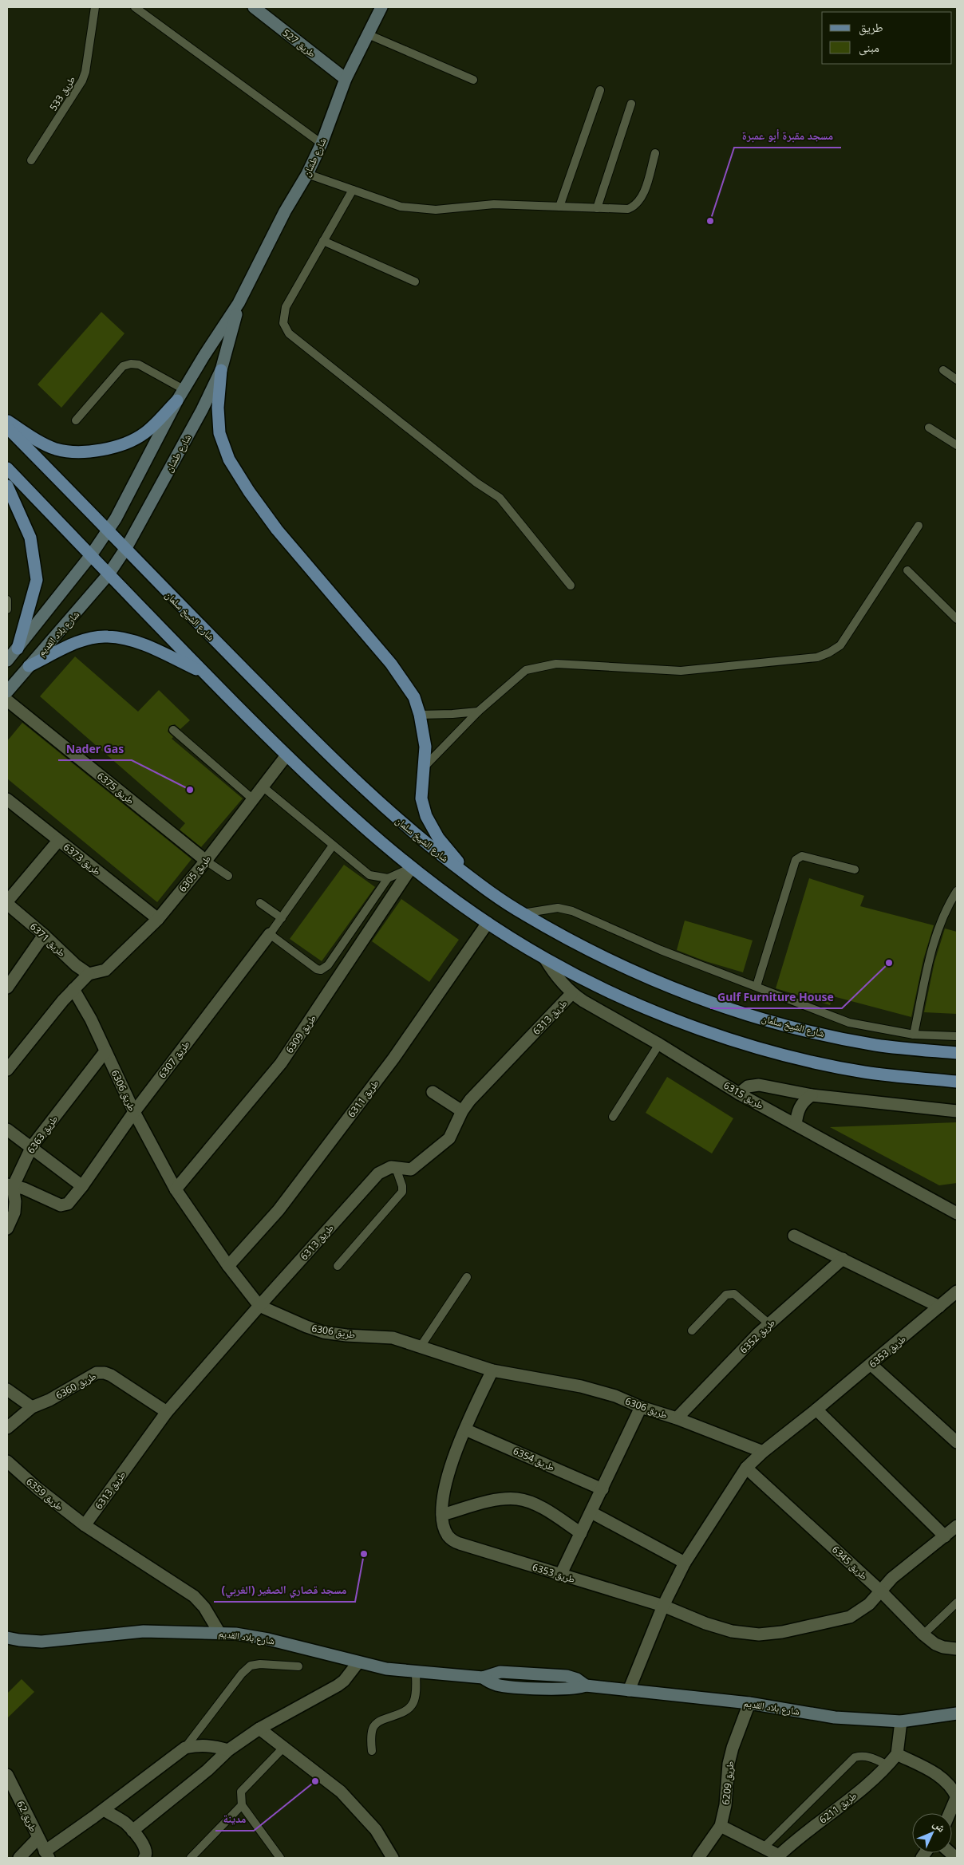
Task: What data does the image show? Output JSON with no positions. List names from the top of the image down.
{
  "streets": {
    "main road": ["شارع الشيخ سلمان"],
    "street": [
      "طريق 527",
      "شارع طشان",
      "شارع بلاد القديم",
      "طريق 6375",
      "طريق 6373",
      "طريق 6305",
      "طريق 6371",
      "طريق 6313",
      "طريق 6309",
      "طريق 6307",
      "طريق 6306",
      "طريق 6315",
      "طريق 6311",
      "طريق 6363",
      "طريق 6352",
      "طريق 6353",
      "طريق 6360",
      "طريق 6354",
      "طريق 6359",
      "طريق 6345",
      "طريق 6209",
      "طريق 6211",
      "طريق 62"
    ],
    "lane": ["طريق 533"]
  },
  "crossings": [
    ["طريق 527", "شارع طشان"],
    ["شارع طشان", "شارع الشيخ سلمان"],
    ["شارع طشان", "شارع بلاد القديم"],
    ["شارع بلاد القديم", "طريق 6353"],
    ["شارع بلاد القديم", "طريق 6359"],
    ["شارع بلاد القديم", "طريق 6209"],
    ["طريق 6375", "طريق 6305"],
    ["طريق 6373", "طريق 6305"],
    ["طريق 6373", "طريق 6371"],
    ["طريق 6305", "طريق 6371"],
    ["طريق 6313", "طريق 6306"],
    ["طريق 6313", "طريق 6315"],
    ["طريق 6313", "طريق 6360"],
    ["طريق 6313", "طريق 6359"],
    ["طريق 6309", "طريق 6306"],
    ["طريق 6307", "طريق 6306"],
    ["طريق 6307", "طريق 6363"],
    ["طريق 6306", "طريق 6311"],
    ["طريق 6306", "طريق 6363"],
    ["طريق 6306", "طريق 6352"],
    ["طريق 6306", "طريق 6353"],
    ["طريق 6353", "طريق 6345"]
  ],
  "places": [
    "مسجد مقبرة أبو عمبرة",
    "Nader Gas",
    "Gulf Furniture House",
    "مسجد قصاري الصغير (الغربي)",
    "مدينة"
  ],
  "legend": ["طريق", "مبنى"],
  "north": "top right"
}
